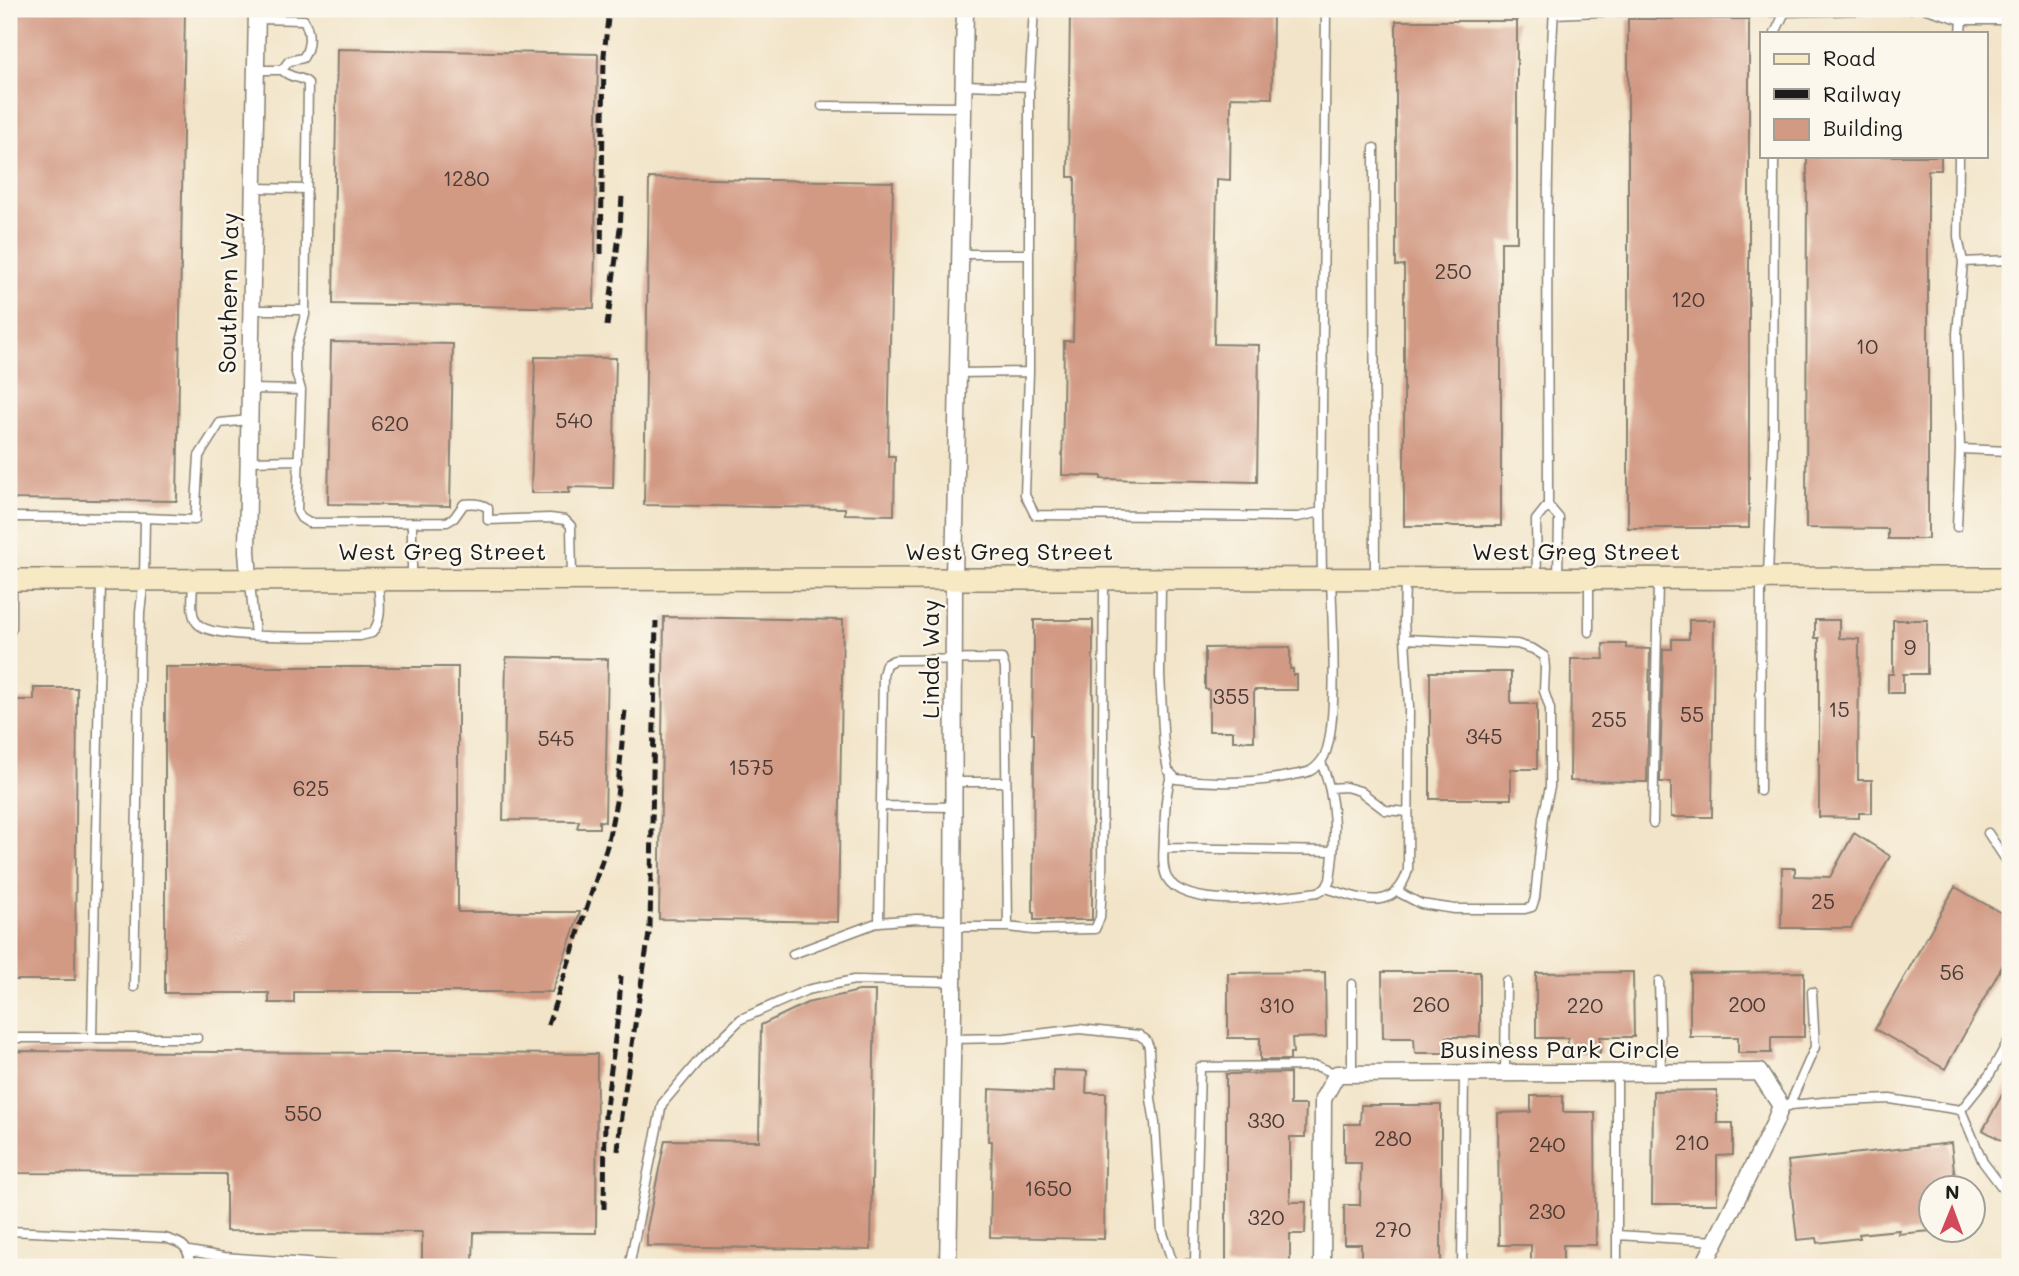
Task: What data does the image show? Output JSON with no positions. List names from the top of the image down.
{
  "streets": {
    "main road": ["West Greg Street"],
    "street": ["Southern Way", "Linda Way", "Business Park Circle"]
  },
  "crossings": [
    ["Southern Way", "West Greg Street"],
    ["West Greg Street", "Linda Way"]
  ],
  "house_numbers": [
    "1280",
    "250",
    "120",
    "10",
    "540",
    "620",
    "9",
    "355",
    "15",
    "55",
    "255",
    "345",
    "545",
    "1575",
    "625",
    "25",
    "56",
    "260",
    "200",
    "310",
    "220",
    "550",
    "330",
    "280",
    "210",
    "240",
    "1650",
    "230",
    "320",
    "270"
  ],
  "legend": ["Road", "Railway", "Building"],
  "north": "top"
}
